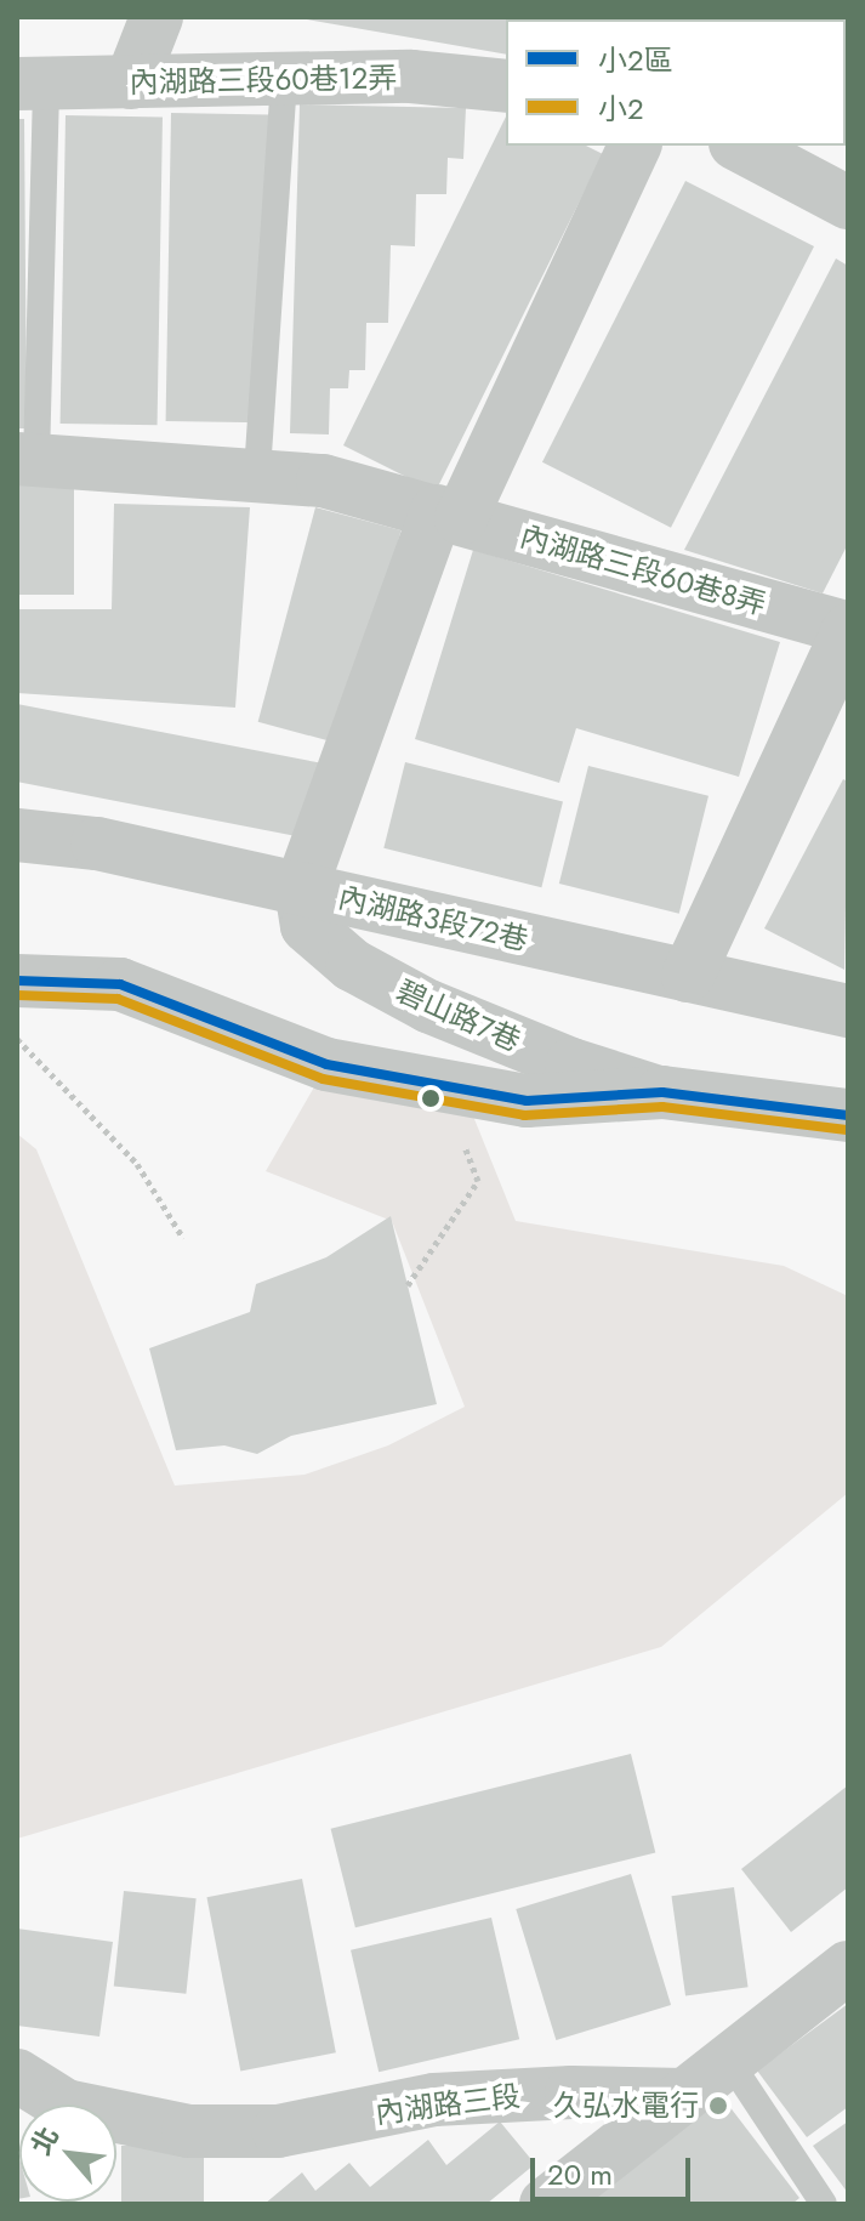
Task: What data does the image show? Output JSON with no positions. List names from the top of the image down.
{
  "streets": {
    "street": [
      "內湖路三段60巷12弄",
      "內湖路三段60巷8弄",
      "內湖路3段72巷",
      "碧山路7巷",
      "內湖路三段"
    ]
  },
  "crossings": [
    ["內湖路3段72巷", "碧山路7巷"]
  ],
  "places": ["久弘水電行"],
  "lines": ["transit line 小2區", "transit line 小2"],
  "legend": ["小2區", "小2"],
  "scale_bar": "20 m",
  "north": "top left"
}
